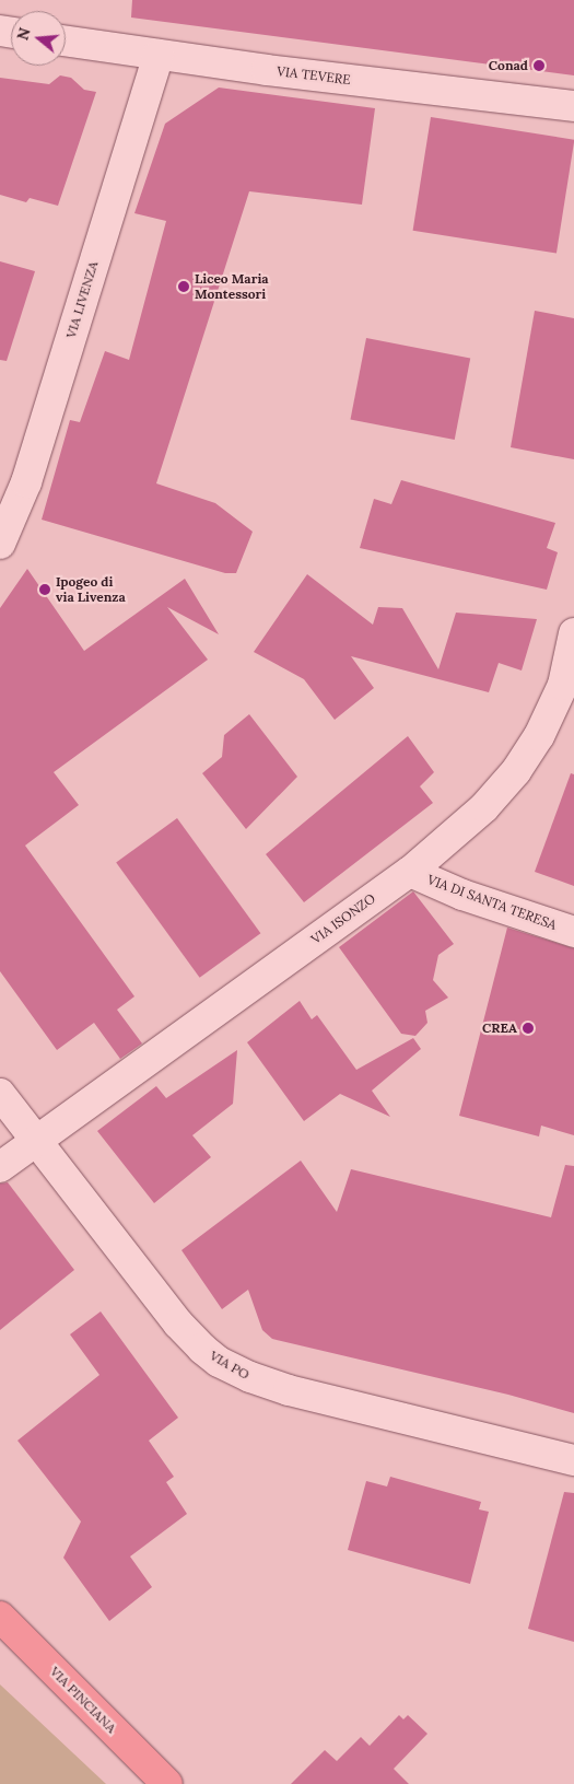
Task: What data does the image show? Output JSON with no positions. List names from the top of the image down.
{
  "streets": {
    "main road": ["VIA PINCIANA"],
    "street": [
      "VIA TEVERE",
      "VIA LIVENZA",
      "VIA DI SANTA TERESA",
      "VIA ISONZO",
      "VIA PO"
    ]
  },
  "crossings": [
    ["VIA TEVERE", "VIA LIVENZA"],
    ["VIA DI SANTA TERESA", "VIA ISONZO"],
    ["VIA ISONZO", "VIA PO"]
  ],
  "places": [
    "Conad",
    "Liceo Maria Montessori",
    "Ipogeo di via Livenza",
    "CREA"
  ],
  "north": "left"
}
